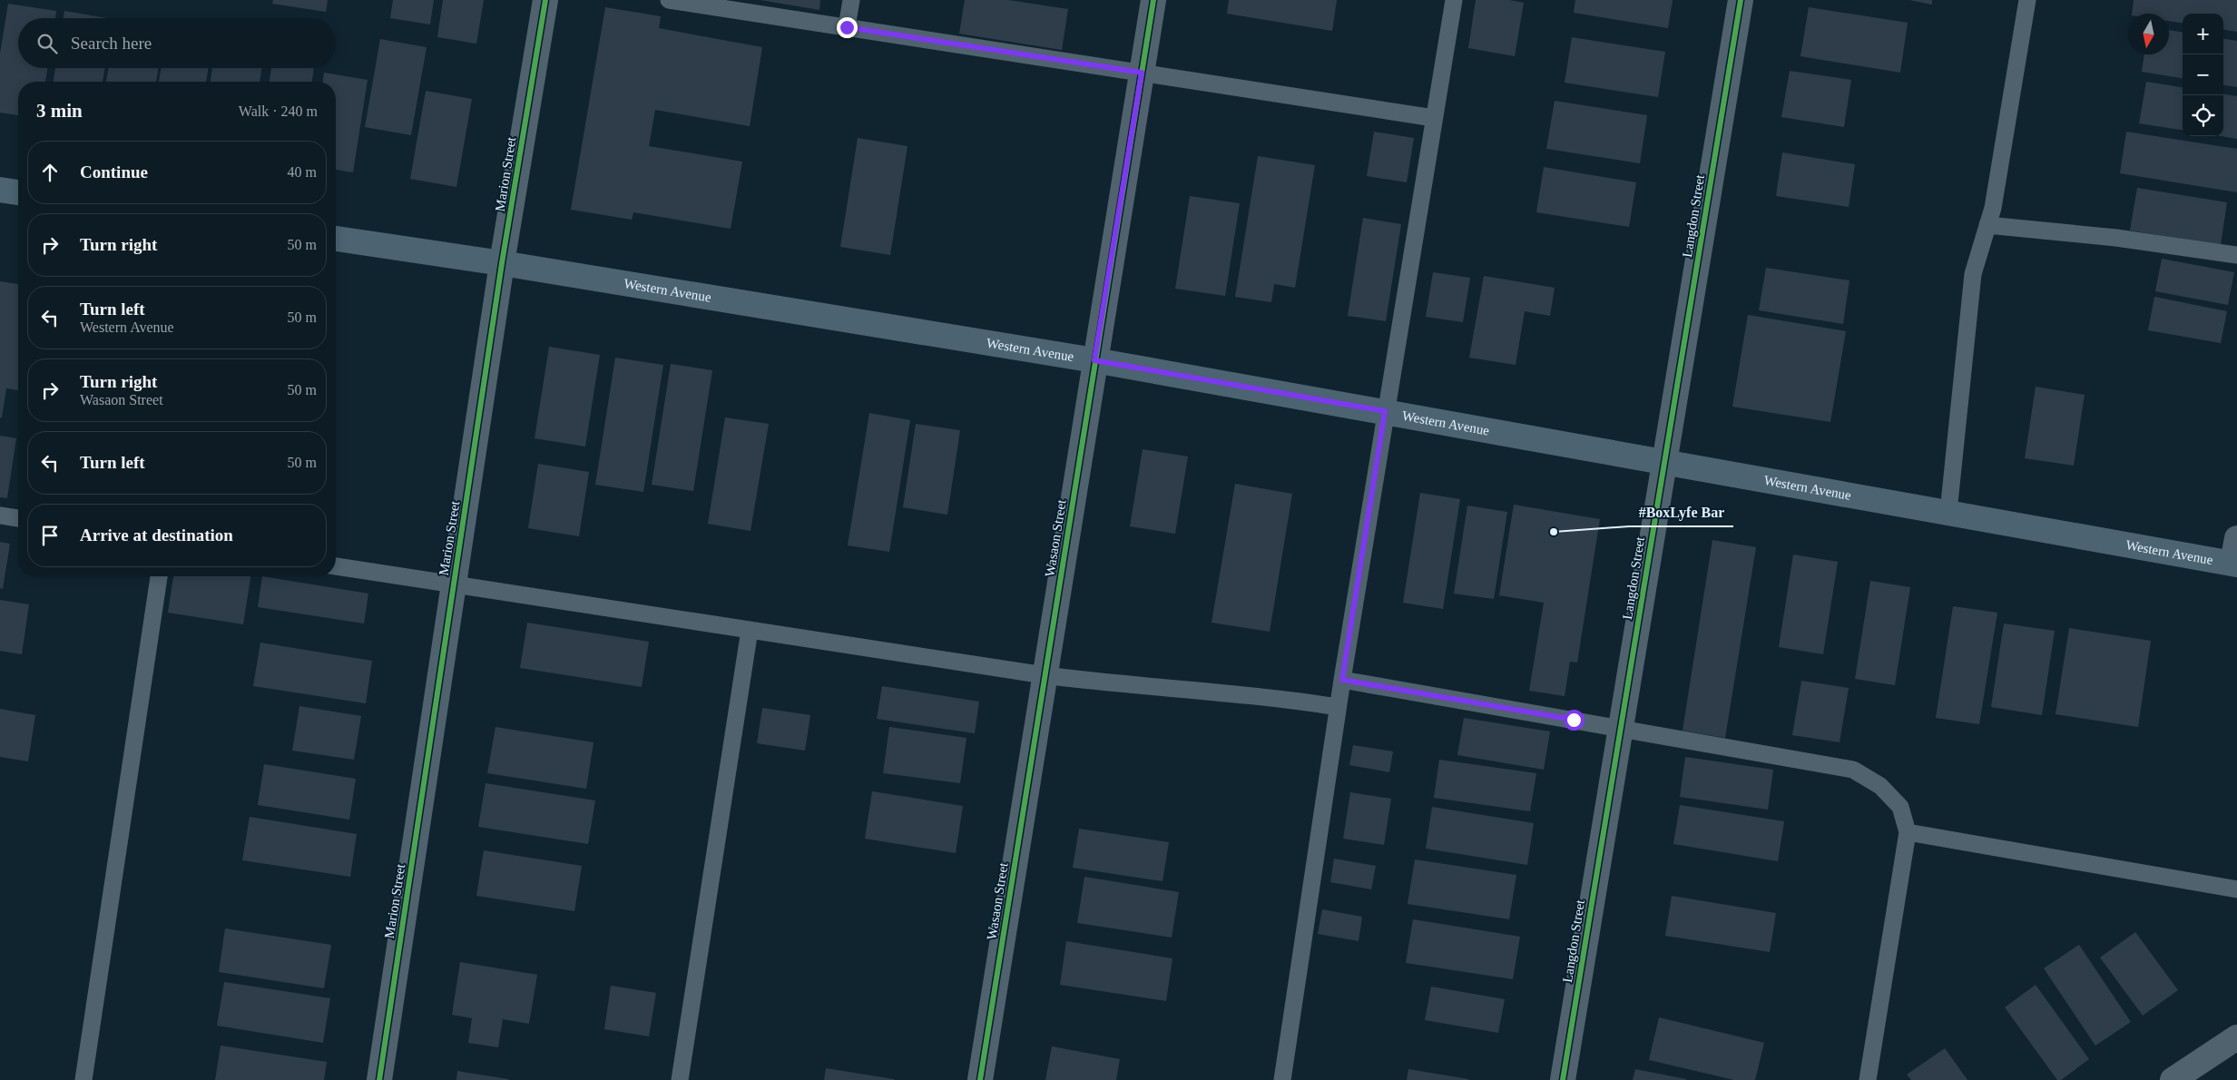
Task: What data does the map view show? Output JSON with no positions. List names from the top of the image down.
{
  "streets": {
    "main road": ["Western Avenue"],
    "street": ["Marion Street", "Langdon Street", "Wasaon Street"]
  },
  "crossings": [
    ["Marion Street", "Western Avenue"],
    ["Langdon Street", "Western Avenue"],
    ["Western Avenue", "Wasaon Street"]
  ],
  "places": ["#BoxLyfe Bar"],
  "north": "bottom",
  "page": {
    "map_buttons": ["+", "−"],
    "search": "Search here",
    "heading": ["3 min", "Walk · 240 m"],
    "list": [
      ["Continue", "40 m"],
      ["Turn right", "50 m"],
      ["Turn left", "Western Avenue", "50 m"],
      ["Turn right", "Wasaon Street", "50 m"],
      ["Turn left", "50 m"],
      "Arrive at destination"
    ]
  }
}
